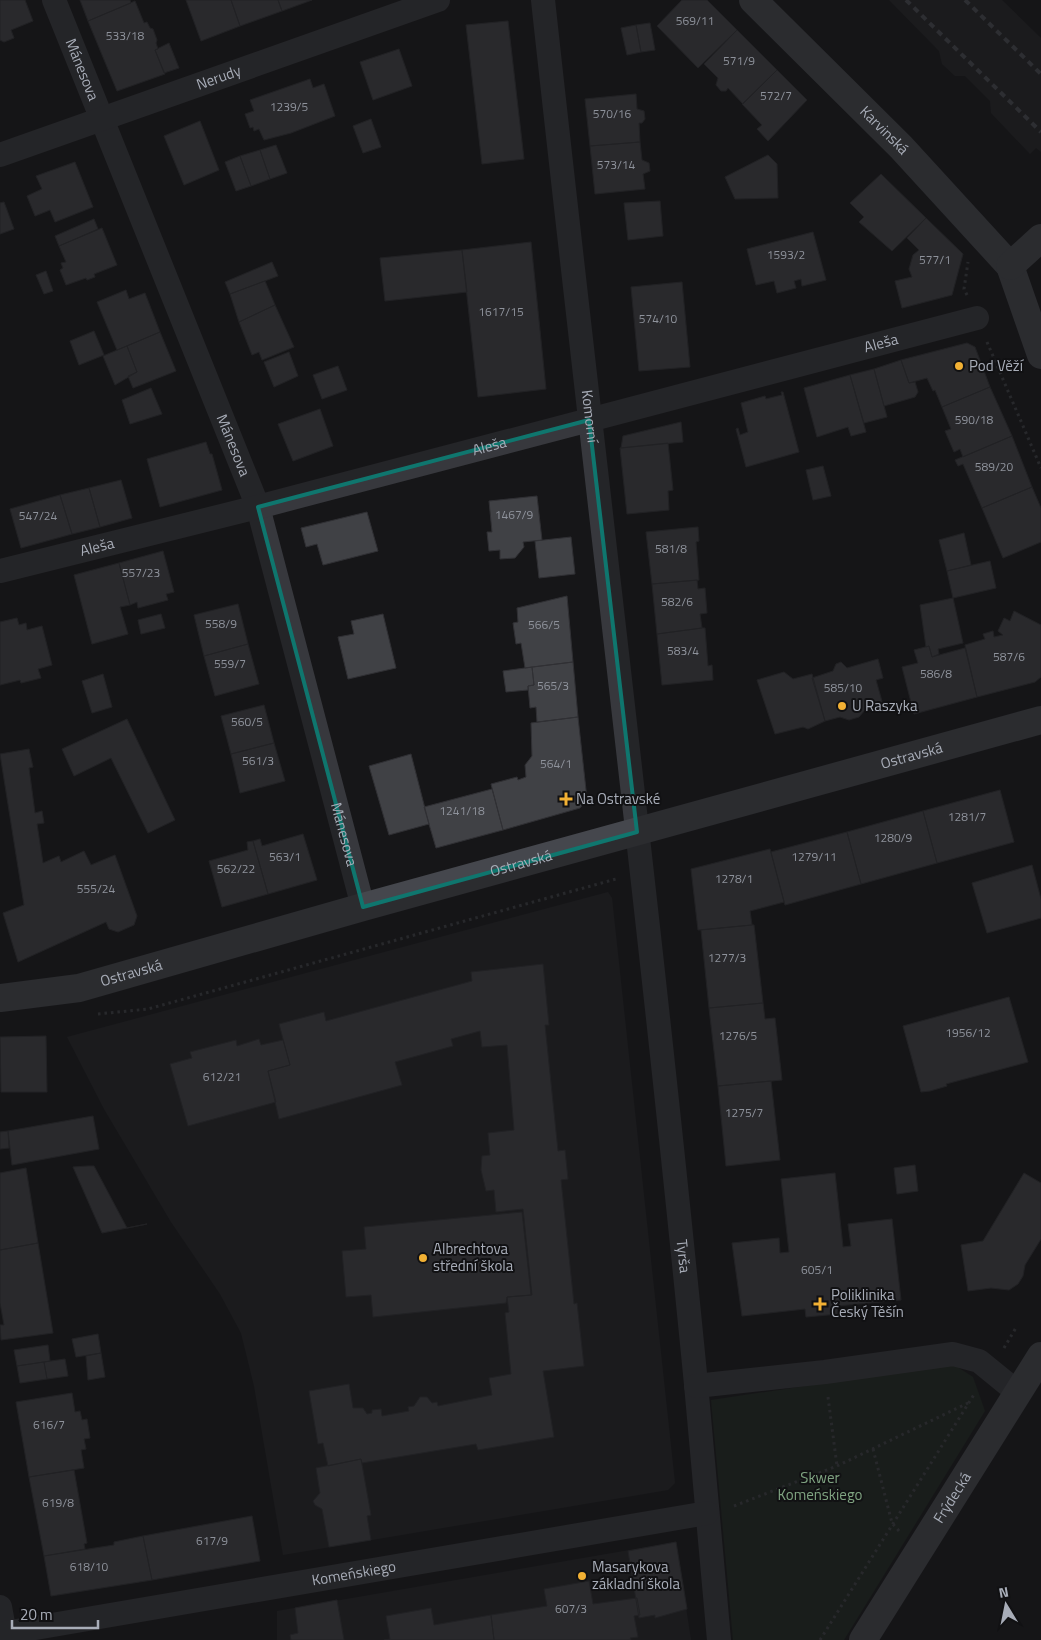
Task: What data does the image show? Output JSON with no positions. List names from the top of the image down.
{
  "streets": {
    "street": [
      "Mánesova",
      "Nerudy",
      "Karvinská",
      "Aleša",
      "Komorní",
      "Ostravská",
      "Tyrša",
      "Frýdecká",
      "Komeńskiego"
    ]
  },
  "crossings": [
    ["Mánesova", "Nerudy"],
    ["Mánesova", "Aleša"],
    ["Mánesova", "Ostravská"],
    ["Aleša", "Komorní"],
    ["Komorní", "Ostravská"],
    ["Komorní", "Tyrša"],
    ["Tyrša", "Komeńskiego"]
  ],
  "parks": ["Skwer Komeńskiego"],
  "places": {
    "other": [
      "Pod Věží",
      "U Raszyka",
      "Albrechtova střední škola",
      "Masarykova základní škola"
    ],
    "health": ["Na Ostravské", "Poliklinika Český Těšín"]
  },
  "house_numbers": [
    "569/11",
    "533/18",
    "571/9",
    "572/7",
    "1239/5",
    "570/16",
    "573/14",
    "1593/2",
    "577/1",
    "1617/15",
    "574/10",
    "590/18",
    "589/20",
    "1467/9",
    "547/24",
    "581/8",
    "557/23",
    "582/6",
    "558/9",
    "566/5",
    "583/4",
    "587/6",
    "559/7",
    "586/8",
    "565/3",
    "585/10",
    "560/5",
    "561/3",
    "564/1",
    "1241/18",
    "1281/7",
    "1280/9",
    "563/1",
    "1279/11",
    "562/22",
    "1278/1",
    "555/24",
    "1277/3",
    "1956/12",
    "1276/5",
    "612/21",
    "1275/7",
    "605/1",
    "616/7",
    "619/8",
    "617/9",
    "618/10",
    "607/3"
  ],
  "scale_bar": "20 m",
  "north": "top"
}
